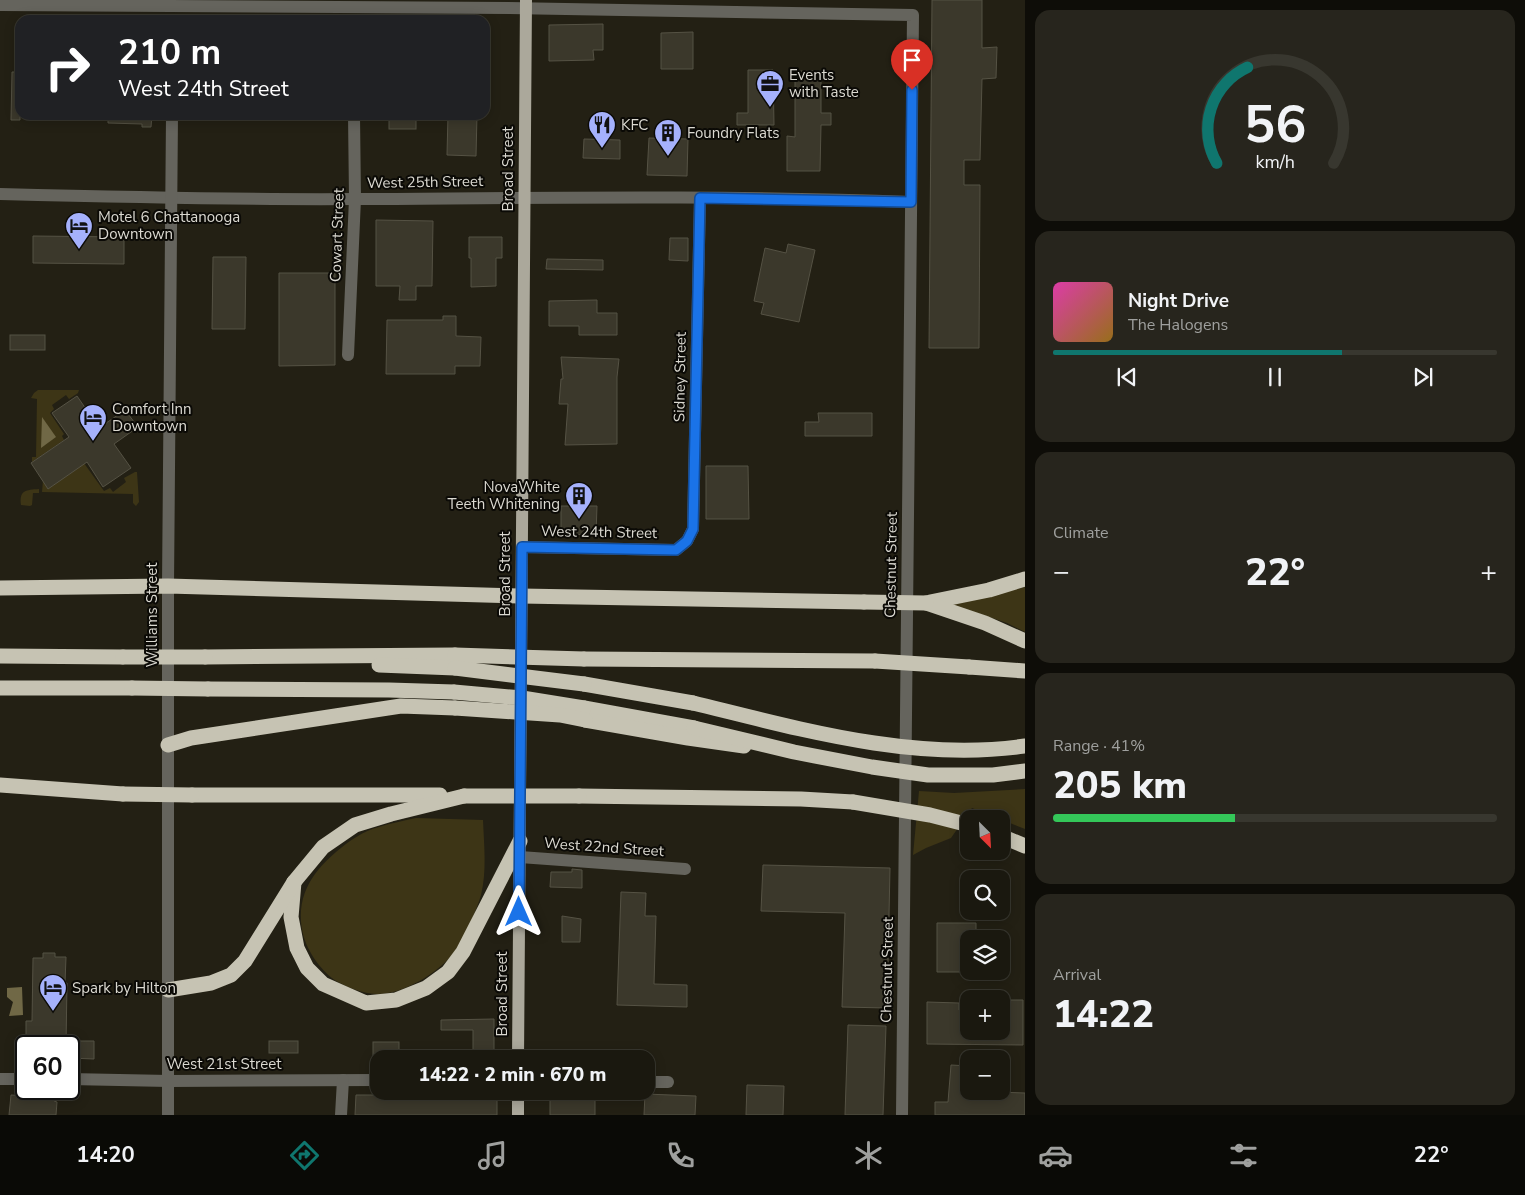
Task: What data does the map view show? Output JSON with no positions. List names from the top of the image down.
{
  "streets": {
    "main road": ["Broad Street"],
    "street": [
      "West 25th Street",
      "Cowart Street",
      "Sidney Street",
      "West 24th Street",
      "Chestnut Street",
      "Williams Street",
      "West 22nd Street",
      "West 21st Street"
    ]
  },
  "crossings": [
    ["Broad Street", "West 25th Street"],
    ["Broad Street", "West 24th Street"],
    ["Broad Street", "West 22nd Street"],
    ["West 25th Street", "Cowart Street"],
    ["West 25th Street", "Sidney Street"],
    ["West 25th Street", "Chestnut Street"],
    ["West 25th Street", "Williams Street"],
    ["Sidney Street", "West 24th Street"],
    ["Williams Street", "West 21st Street"]
  ],
  "places": {
    "office": ["Events with Taste"],
    "restaurant": ["KFC"],
    "building": ["Foundry Flats", "NovaWhite Teeth Whitening"],
    "hotel": ["Motel 6 Chattanooga Downtown", "Comfort Inn Downtown", "Spark by Hilton"]
  },
  "north": "bottom right",
  "page": {
    "turn": ["210 m", "West 24th Street"],
    "song": ["Night Drive", "The Halogens"],
    "tile": [
      "Climate",
      ["Range · 41%", "205 km"],
      ["Arrival", "14:22"]
    ],
    "heat": ["−", "22°", "+"],
    "map_buttons": ["+", "−"],
    "limit": "60",
    "trip": "14:22 · 2 min · 670 m",
    "tabs": ["14:20", "22°"],
    "gauge": ["56", "km/h"]
  }
}
